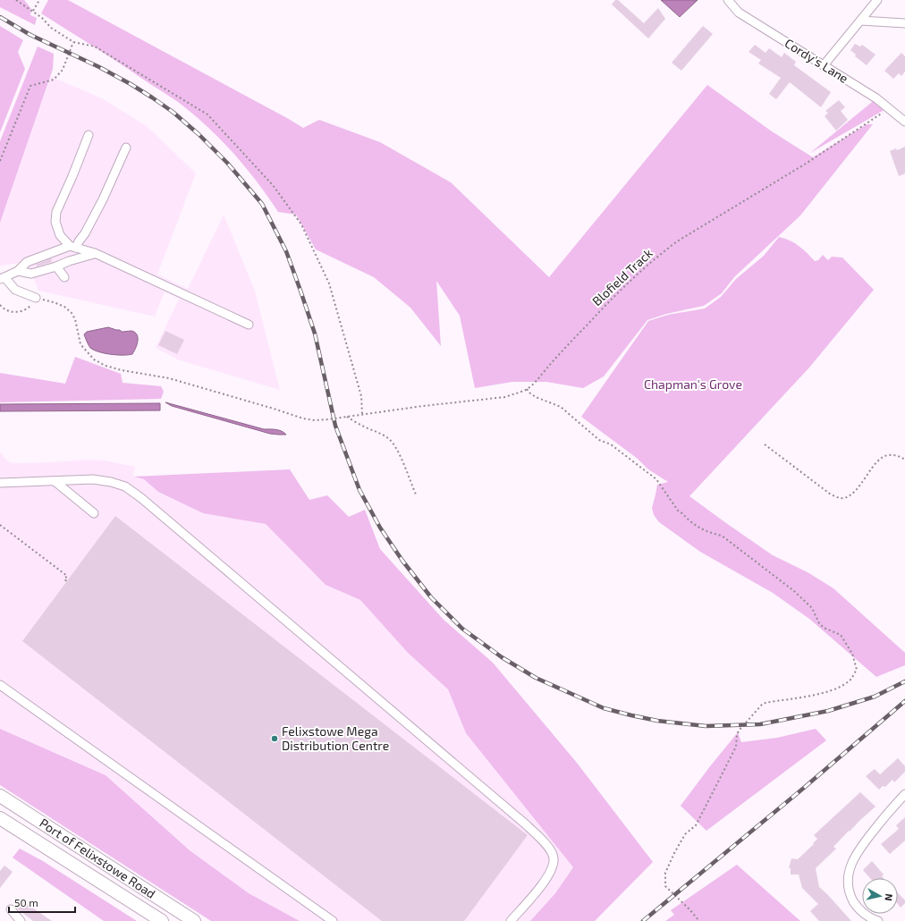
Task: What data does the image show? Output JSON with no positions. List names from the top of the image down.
{
  "streets": {
    "highway": ["Port of Felixstowe Road"],
    "street": ["Cordy's Lane"],
    "path": ["Blofield Track"]
  },
  "crossings": [
    ["Cordy's Lane", "Blofield Track"]
  ],
  "parks": ["Chapman's Grove"],
  "places": ["Felixstowe Mega Distribution Centre"],
  "scale_bar": "50 m",
  "north": "right"
}
